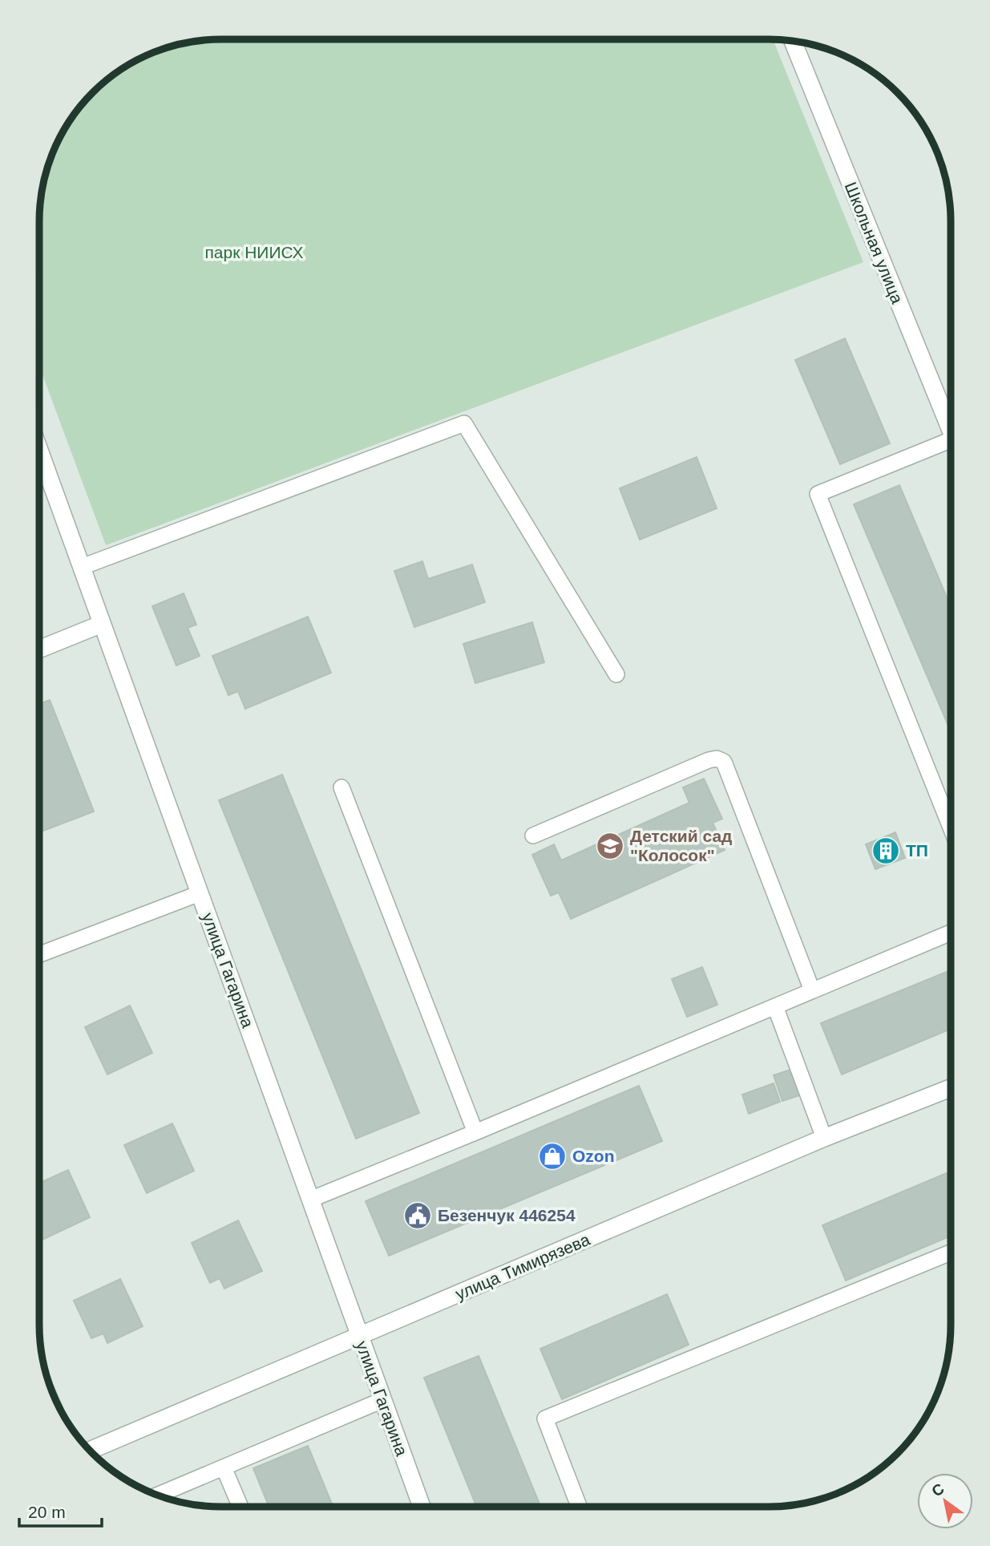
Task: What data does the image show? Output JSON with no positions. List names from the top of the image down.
{
  "streets": {
    "street": ["Школьная улица", "улица Гагарина", "улица Тимирязева"]
  },
  "crossings": [
    ["улица Гагарина", "улица Тимирязева"]
  ],
  "parks": ["парк НИИСХ"],
  "places": {
    "school or university": ["Детский сад \"Колосок\""],
    "building": ["ТП"],
    "shop": ["Ozon"],
    "public building": ["Безенчук 446254"]
  },
  "scale_bar": "20 m",
  "north": "top left"
}
